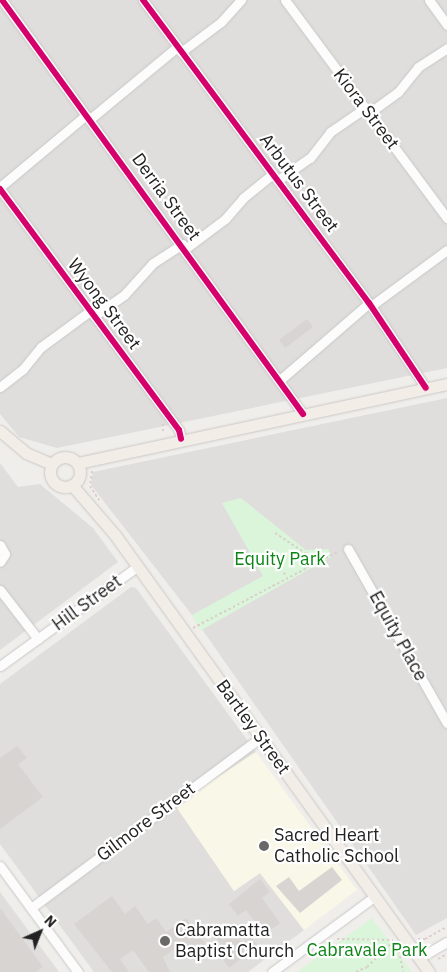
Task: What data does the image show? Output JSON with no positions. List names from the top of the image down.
{
  "streets": {
    "main road": ["Bartley Street"],
    "street": [
      "Kiora Street",
      "Arbutus Street",
      "Derria Street",
      "Wyong Street",
      "Hill Street",
      "Equity Place",
      "Gilmore Street"
    ]
  },
  "crossings": [
    ["Hill Street", "Bartley Street"],
    ["Bartley Street", "Gilmore Street"]
  ],
  "parks": ["Equity Park", "Cabravale Park"],
  "places": ["Sacred Heart Catholic School", "Cabramatta Baptist Church"],
  "north": "top right"
}
